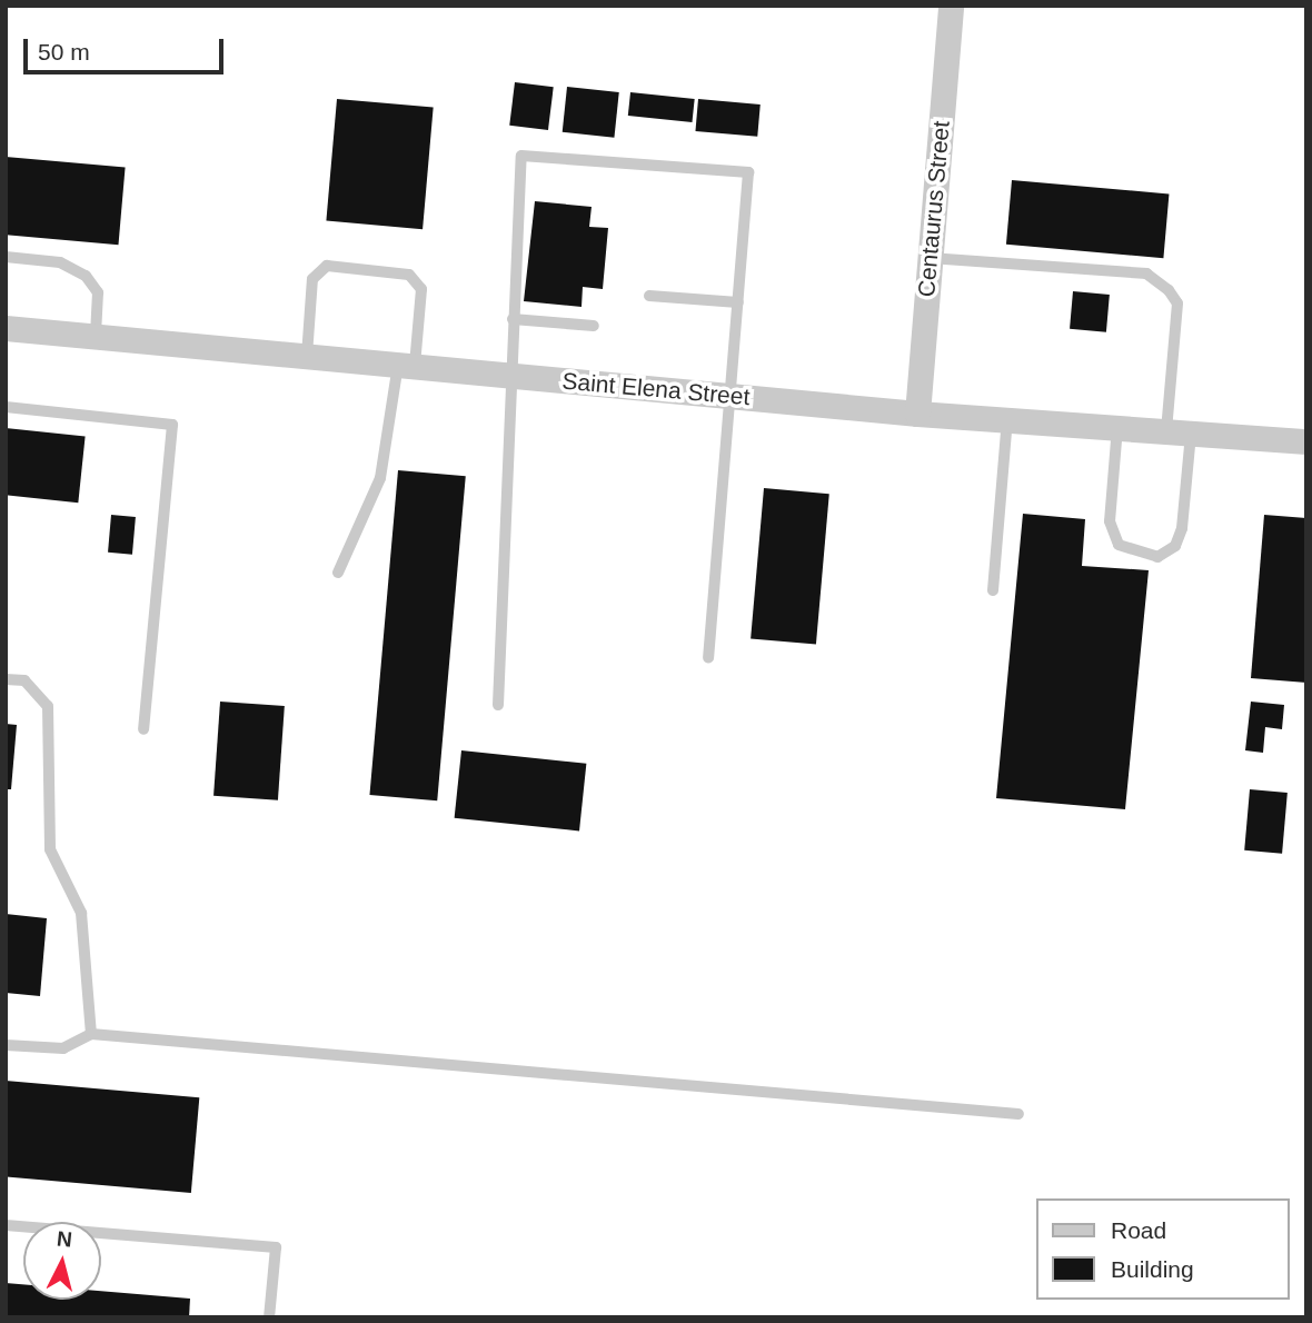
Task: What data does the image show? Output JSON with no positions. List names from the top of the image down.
{
  "streets": {
    "street": ["Centaurus Street", "Saint Elena Street"]
  },
  "crossings": [
    ["Centaurus Street", "Saint Elena Street"]
  ],
  "legend": ["Road", "Building"],
  "scale_bar": "50 m",
  "north": "top"
}
